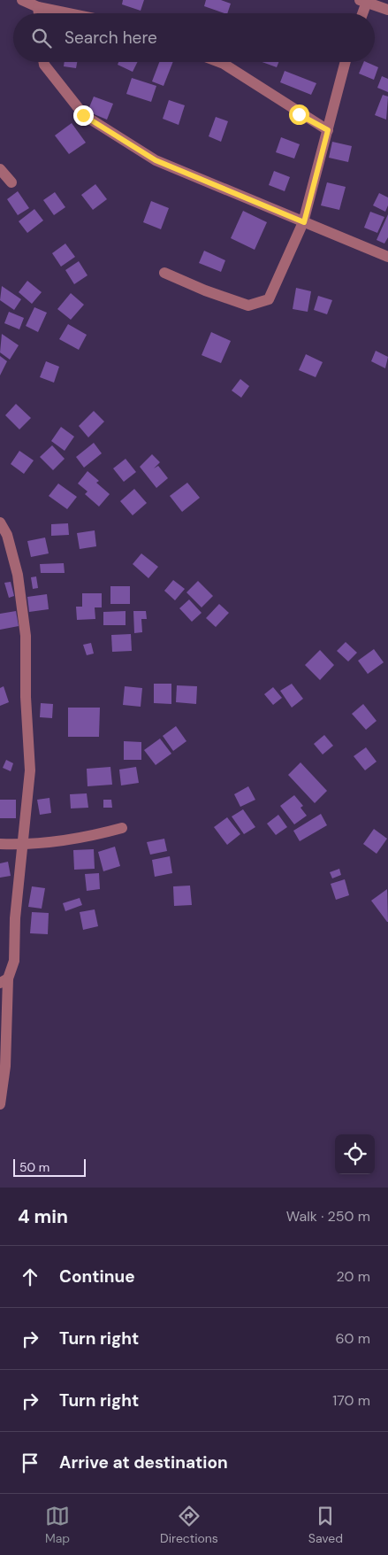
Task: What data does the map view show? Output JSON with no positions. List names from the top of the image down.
{
  "scale_bar": "50 m",
  "page": {
    "search": "Search here",
    "scale": "50 m",
    "heading": ["4 min", "Walk · 250 m"],
    "list": [
      ["Continue", "20 m"],
      ["Turn right", "60 m"],
      ["Turn right", "170 m"],
      "Arrive at destination"
    ],
    "nav": ["Map", "Directions", "Saved"]
  }
}
